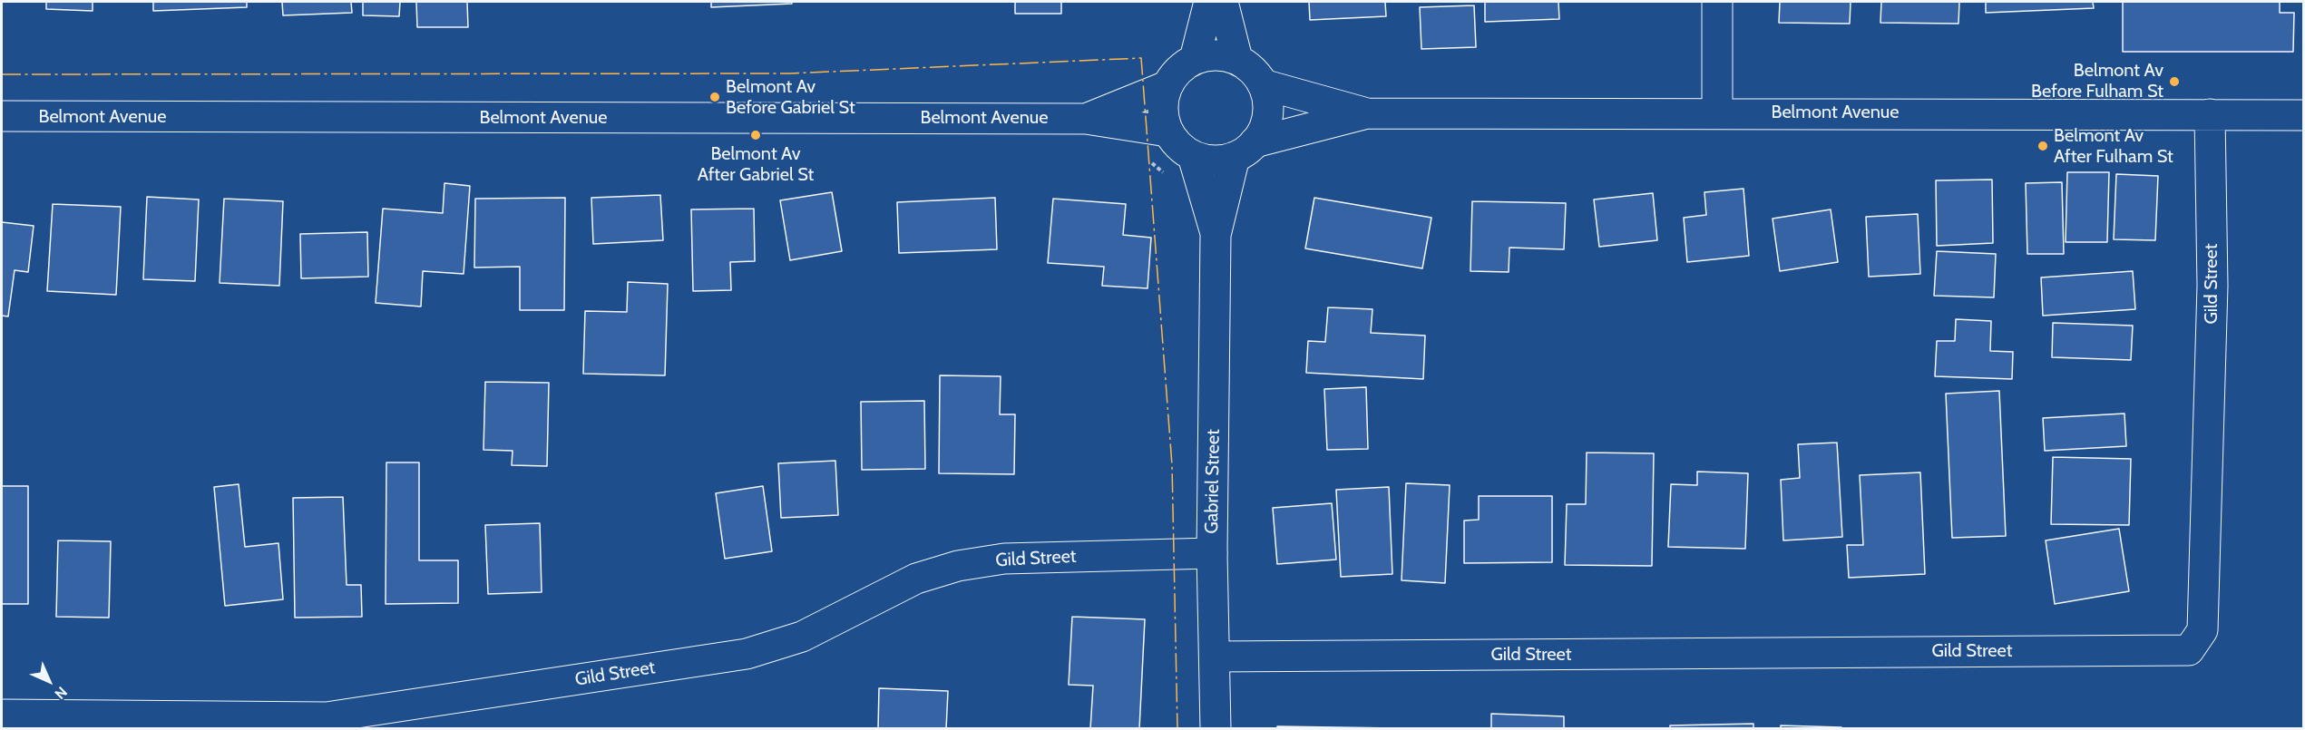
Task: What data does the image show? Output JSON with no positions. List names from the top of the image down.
{
  "streets": {
    "street": ["Belmont Avenue", "Gild Street", "Gabriel Street"]
  },
  "crossings": [
    ["Belmont Avenue", "Gild Street"],
    ["Belmont Avenue", "Gabriel Street"],
    ["Gild Street", "Gabriel Street"]
  ],
  "places": [
    "Belmont Av Before Fulham St",
    "Belmont Av Before Gabriel St",
    "Belmont Av After Gabriel St",
    "Belmont Av After Fulham St"
  ],
  "north": "bottom right"
}
